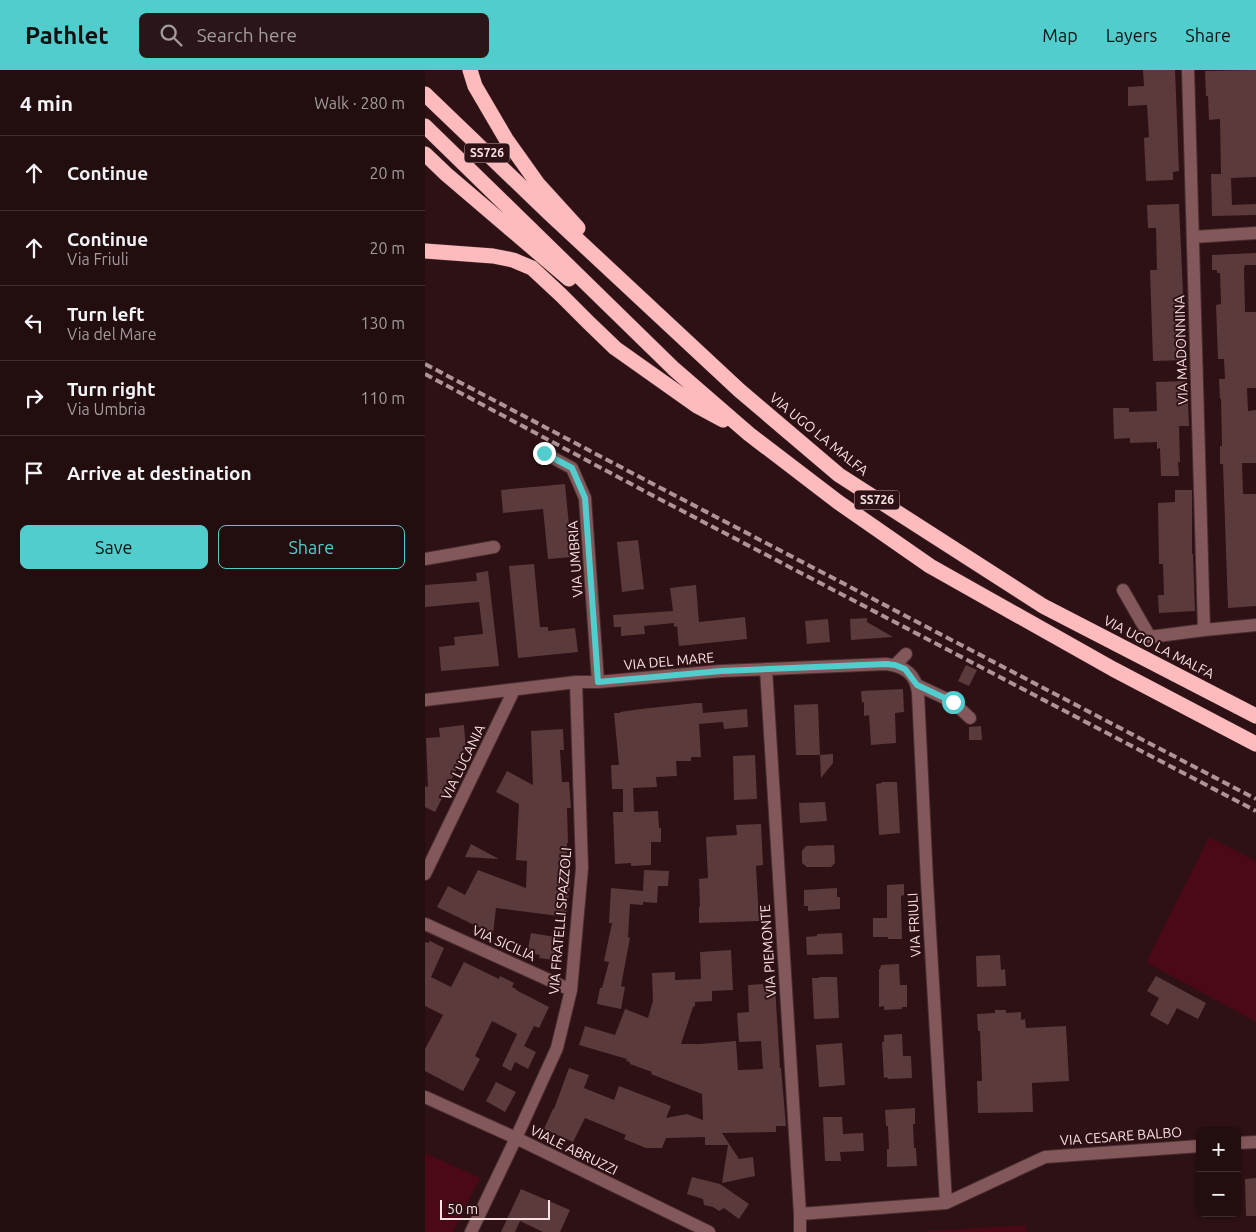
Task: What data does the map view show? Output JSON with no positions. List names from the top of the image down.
{
  "streets": {
    "highway": ["SS726", "VIA UGO LA MALFA"],
    "street": [
      "VIA MADONNINA",
      "VIA UMBRIA",
      "VIA DEL MARE",
      "VIA LUCANIA",
      "VIA FRATELLI SPAZZOLI",
      "VIA FRIULI",
      "VIA SICILIA",
      "VIA PIEMONTE",
      "VIA CESARE BALBO",
      "VIALE ABRUZZI"
    ]
  },
  "crossings": [
    ["VIA UMBRIA", "VIA DEL MARE"],
    ["VIA DEL MARE", "VIA LUCANIA"],
    ["VIA DEL MARE", "VIA FRATELLI SPAZZOLI"],
    ["VIA DEL MARE", "VIA PIEMONTE"],
    ["VIA FRATELLI SPAZZOLI", "VIA SICILIA"],
    ["VIA FRATELLI SPAZZOLI", "VIALE ABRUZZI"],
    ["VIA FRIULI", "VIA CESARE BALBO"]
  ],
  "scale_bar": "50 m",
  "page": {
    "header": "Pathlet",
    "search": "Search here",
    "nav": ["Map", "Layers", "Share"],
    "heading": ["4 min", "Walk · 280 m"],
    "list": [
      ["Continue", "20 m"],
      ["Continue", "Via Friuli", "20 m"],
      ["Turn left", "Via del Mare", "130 m"],
      ["Turn right", "Via Umbria", "110 m"],
      "Arrive at destination"
    ],
    "buttons": ["Save", "Share"],
    "map_buttons": ["+", "−"],
    "scale": "50 m"
  }
}
